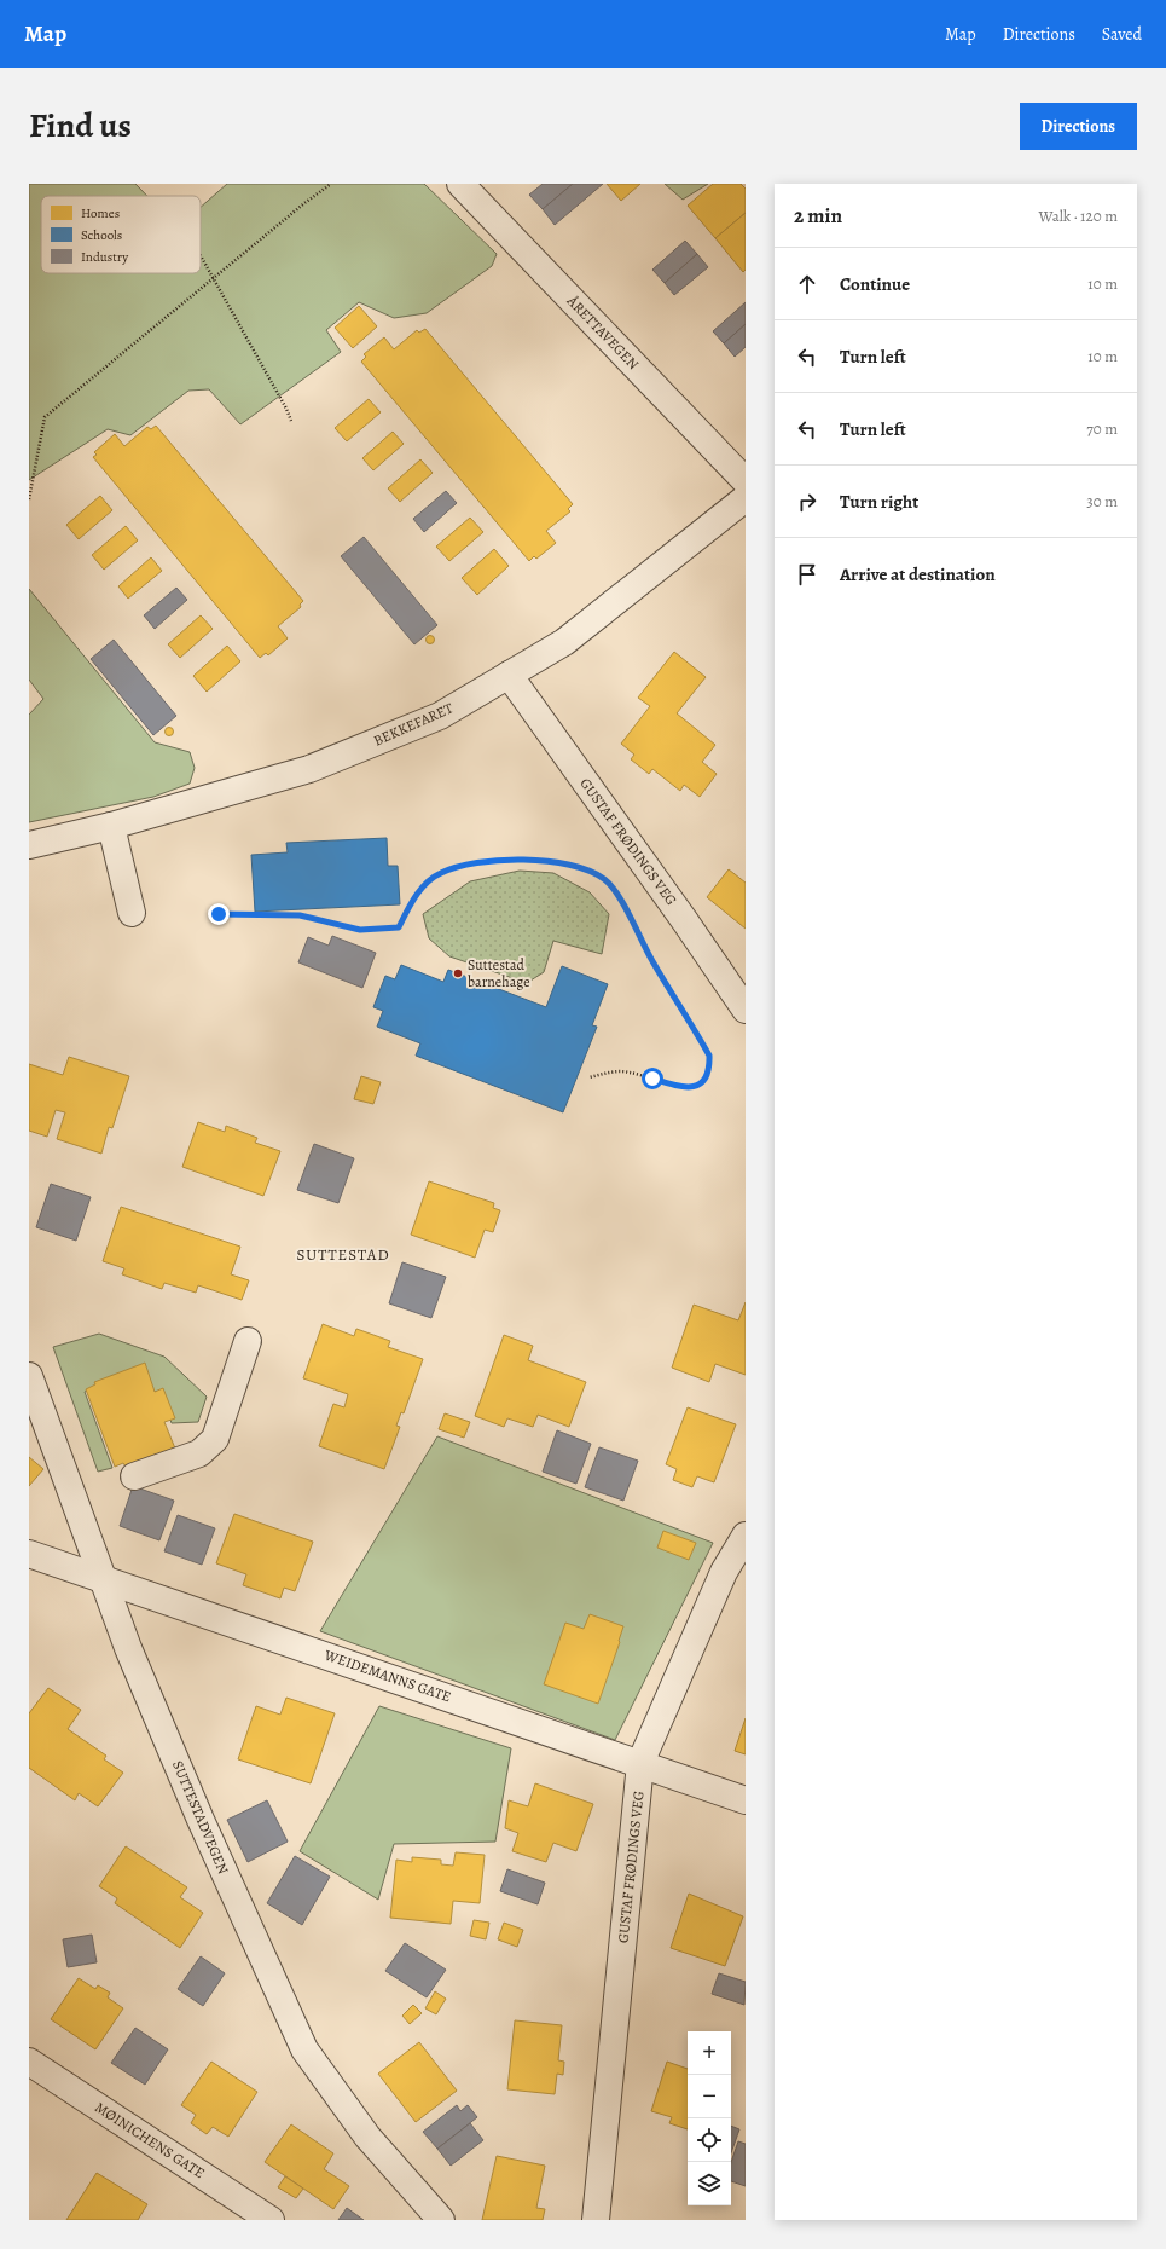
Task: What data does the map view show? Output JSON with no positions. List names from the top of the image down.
{
  "streets": {
    "street": [
      "ÅRETTAVEGEN",
      "BEKKEFARET",
      "GUSTAF FRØDINGS VEG",
      "WEIDEMANNS GATE",
      "SUTTESTADVEGEN",
      "MØINICHENS GATE"
    ]
  },
  "crossings": [
    ["BEKKEFARET", "GUSTAF FRØDINGS VEG"],
    ["GUSTAF FRØDINGS VEG", "WEIDEMANNS GATE"],
    ["WEIDEMANNS GATE", "SUTTESTADVEGEN"]
  ],
  "districts": ["SUTTESTAD"],
  "places": ["Suttestad barnehage"],
  "legend": ["Homes", "Schools", "Industry"],
  "page": {
    "header": "Map",
    "nav": ["Map", "Directions", "Saved"],
    "title": "Find us",
    "buttons": "Directions",
    "heading": ["2 min", "Walk · 120 m"],
    "list": [
      ["Continue", "10 m"],
      ["Turn left", "10 m"],
      ["Turn left", "70 m"],
      ["Turn right", "30 m"],
      "Arrive at destination"
    ],
    "map_buttons": ["+", "−"]
  }
}
